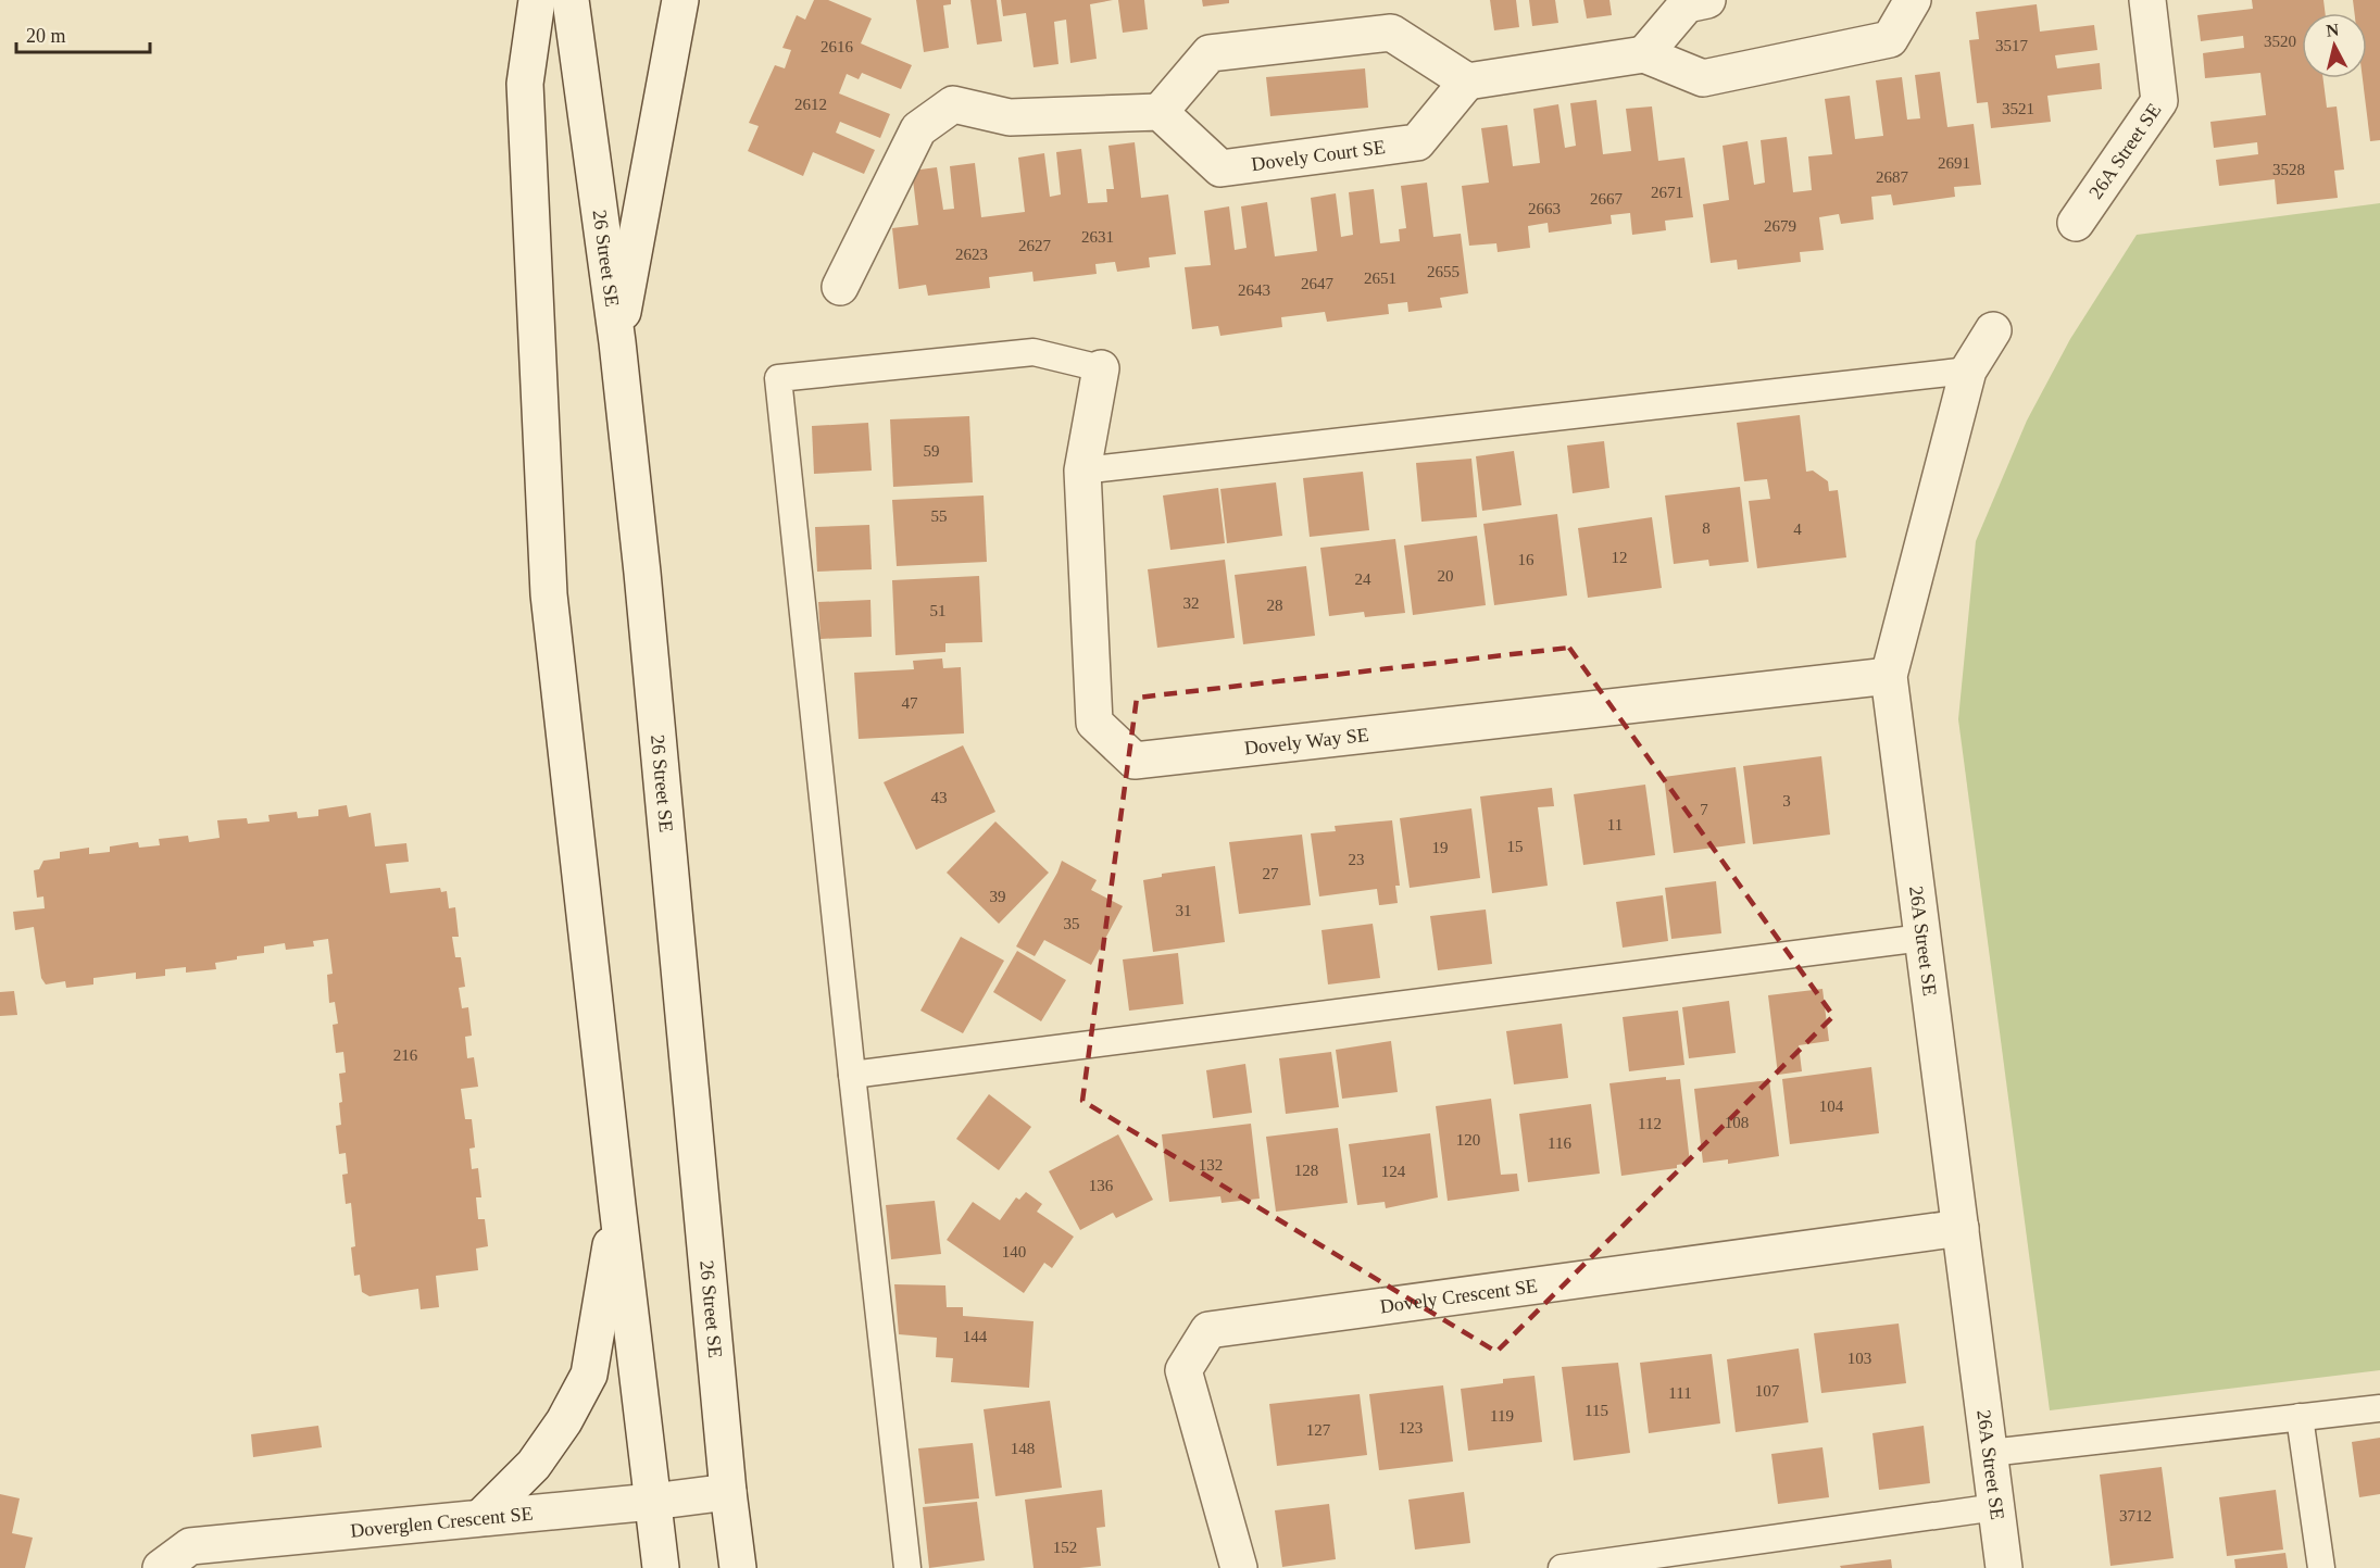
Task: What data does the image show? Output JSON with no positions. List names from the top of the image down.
{
  "streets": {
    "street": [
      "26A Street SE",
      "Dovely Court SE",
      "26 Street SE",
      "Dovely Way SE",
      "Dovely Crescent SE",
      "Doverglen Crescent SE"
    ]
  },
  "crossings": [
    ["26A Street SE", "Dovely Way SE"],
    ["26A Street SE", "Dovely Crescent SE"],
    ["26 Street SE", "Doverglen Crescent SE"]
  ],
  "house_numbers": [
    "3520",
    "3517",
    "2616",
    "2612",
    "3521",
    "2691",
    "3528",
    "2687",
    "2671",
    "2667",
    "2663",
    "2679",
    "2631",
    "2627",
    "2623",
    "2655",
    "2651",
    "2647",
    "2643",
    "59",
    "55",
    "8",
    "4",
    "12",
    "16",
    "20",
    "24",
    "32",
    "28",
    "51",
    "47",
    "43",
    "3",
    "7",
    "11",
    "15",
    "19",
    "23",
    "27",
    "39",
    "31",
    "35",
    "216",
    "104",
    "108",
    "112",
    "120",
    "116",
    "132",
    "128",
    "124",
    "136",
    "140",
    "144",
    "103",
    "107",
    "111",
    "115",
    "119",
    "123",
    "127",
    "148",
    "3712",
    "152"
  ],
  "scale_bar": "20 m",
  "north": "top"
}
